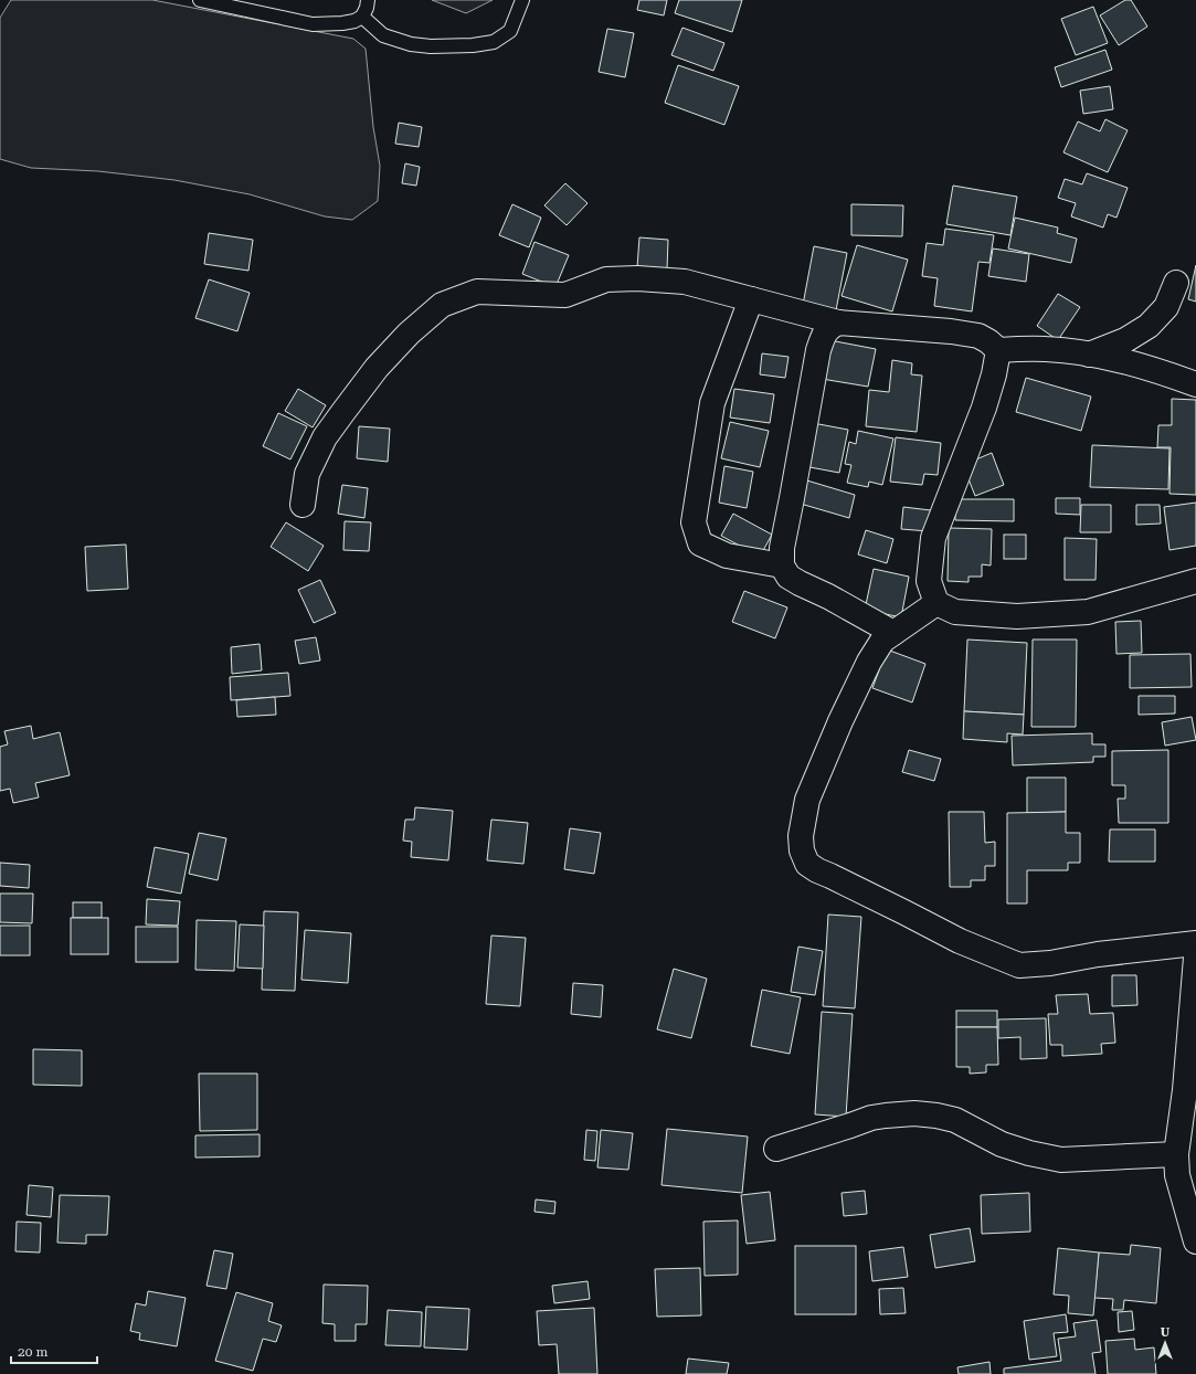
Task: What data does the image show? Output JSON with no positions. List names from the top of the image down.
{
  "scale_bar": "20 m",
  "north": "top"
}
